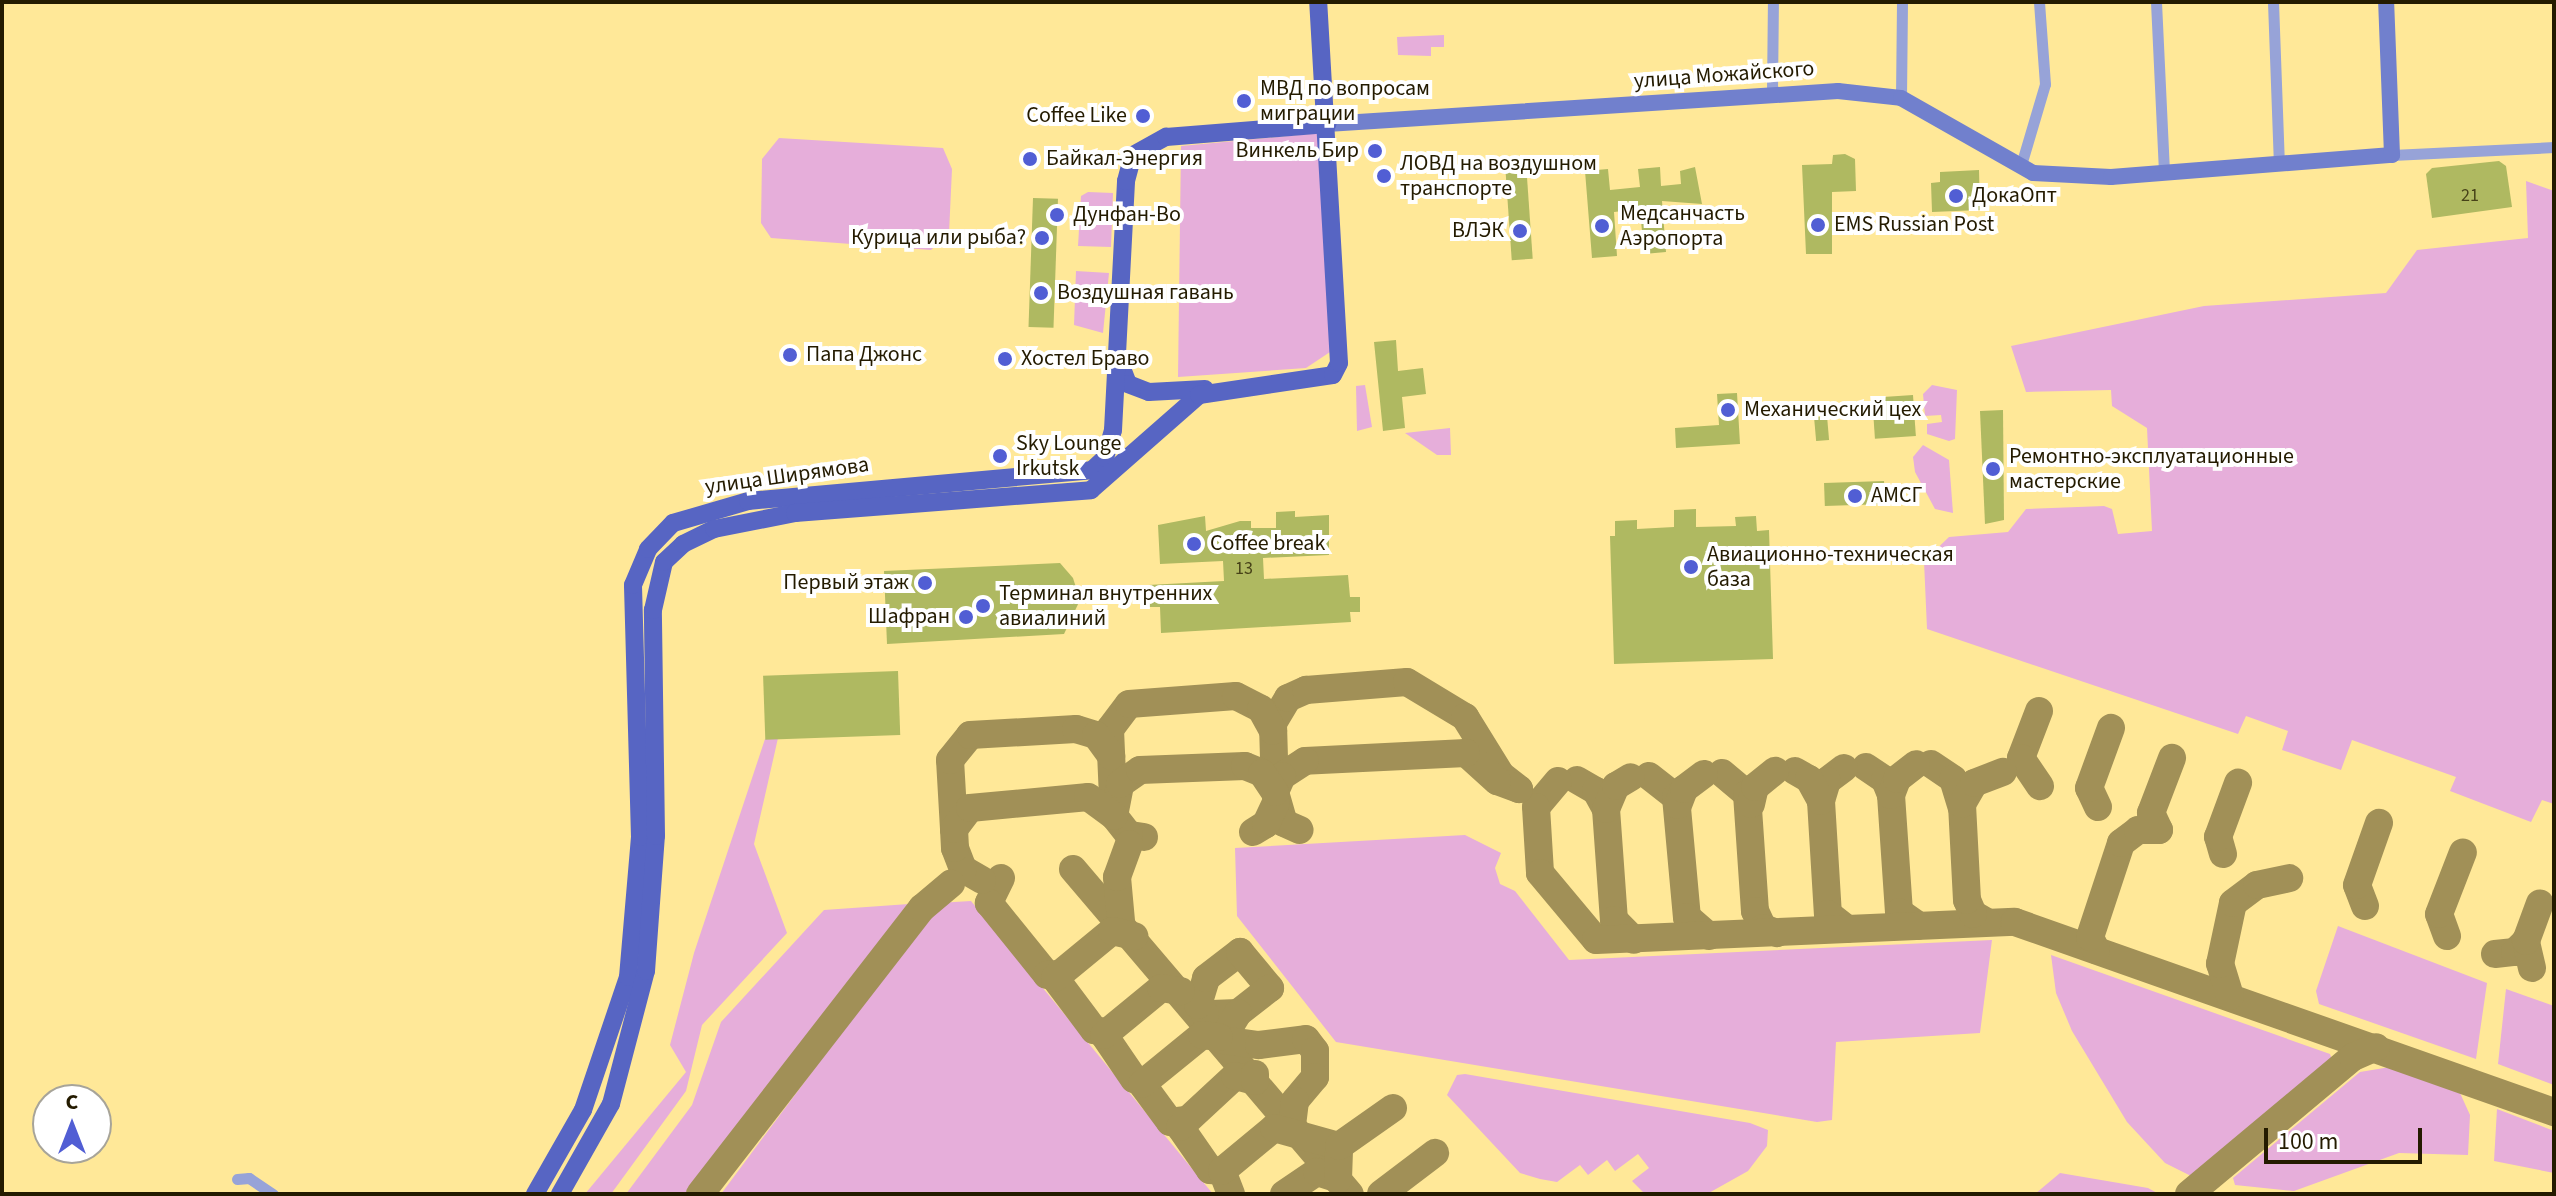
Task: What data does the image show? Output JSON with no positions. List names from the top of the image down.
{
  "streets": {
    "main road": ["улица Ширямова"],
    "street": ["улица Можайского"]
  },
  "crossings": [
    ["улица Можайского", "улица Ширямова"]
  ],
  "places": [
    "МВД по вопросам миграции",
    "Coffee Like",
    "Винкель Бир",
    "Байкал-Энергия",
    "ЛОВД на воздушном транспорте",
    "ДокаОпт",
    "Дунфан-Во",
    "EMS Russian Рost",
    "Медсанчасть Аэропорта",
    "ВЛЭК",
    "Курица или рыба?",
    "Воздушная гавань",
    "Папа Джонс",
    "Хостел Браво",
    "Механический цех",
    "Sky Lounge Irkutsk",
    "Ремонтно-эксплуатационные мастерские",
    "АМСГ",
    "Coffee break",
    "Авиационно-техническая база",
    "Первый этаж",
    "Терминал внутренних авиалиний",
    "Шафран"
  ],
  "house_numbers": ["21", "13"],
  "scale_bar": "100 m",
  "north": "top"
}
